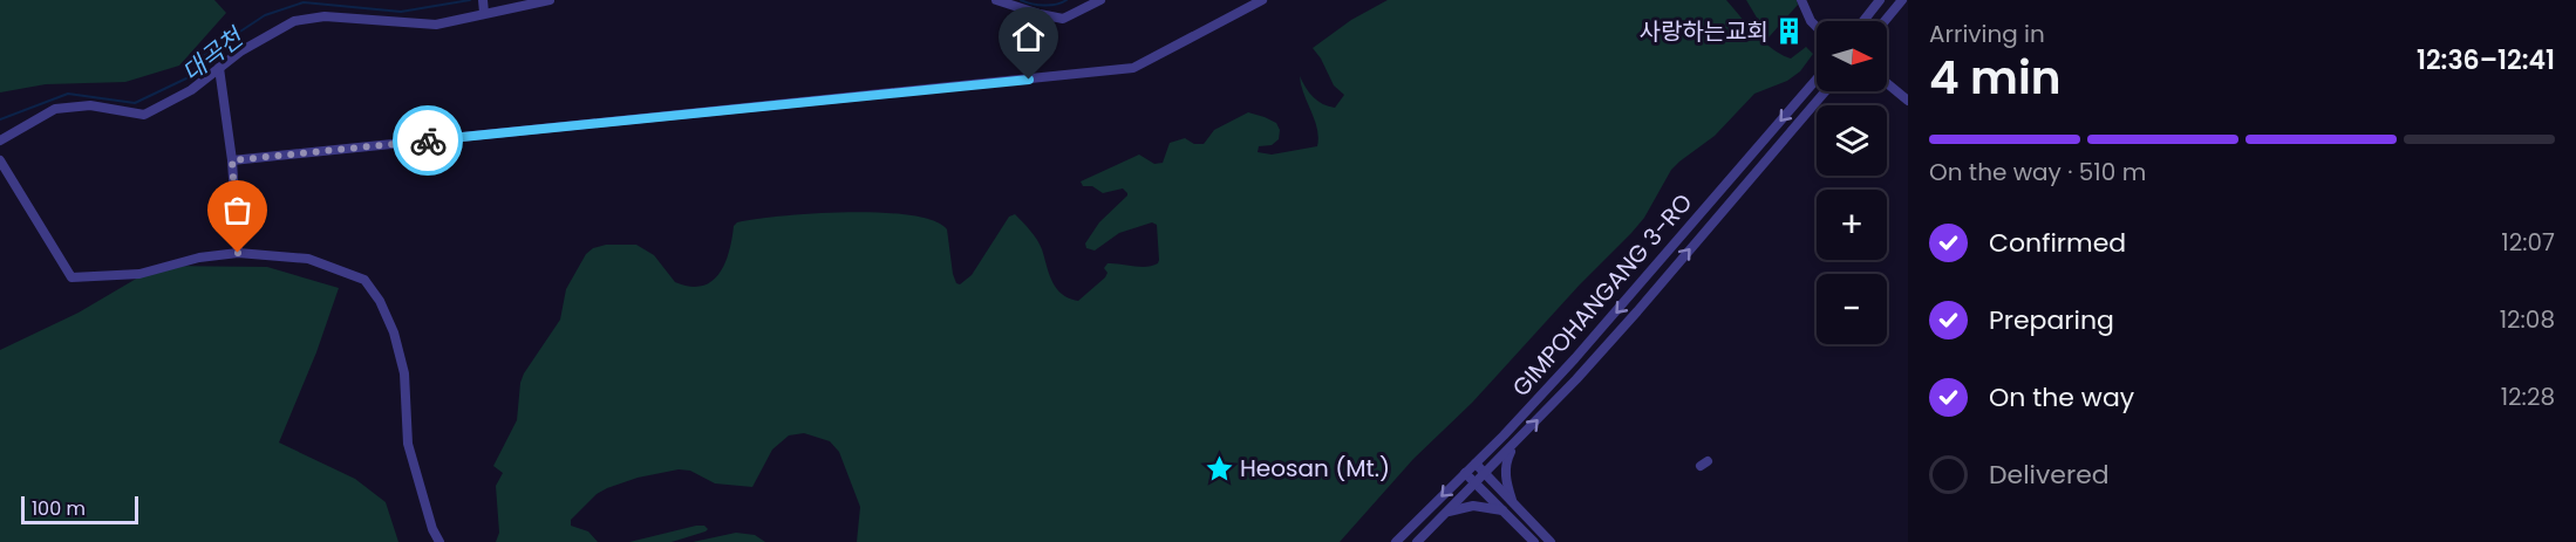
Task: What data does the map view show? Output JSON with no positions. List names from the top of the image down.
{
  "streets": {
    "street": ["GIMPOHANGANG 3-RO"]
  },
  "water": ["대곡천"],
  "places": {
    "building": ["사랑하는교회"],
    "place": ["Heosan (Mt.)"]
  },
  "scale_bar": "100 m",
  "north": "right",
  "page": {
    "heading": ["4 min", "Arriving in", "12:36–12:41"],
    "map_buttons": ["+", "−"],
    "bar": "On the way · 510 m",
    "list": [
      ["Confirmed", "12:07"],
      ["Preparing", "12:08"],
      ["On the way", "12:28"],
      "Delivered"
    ],
    "scale": "100 m"
  }
}
